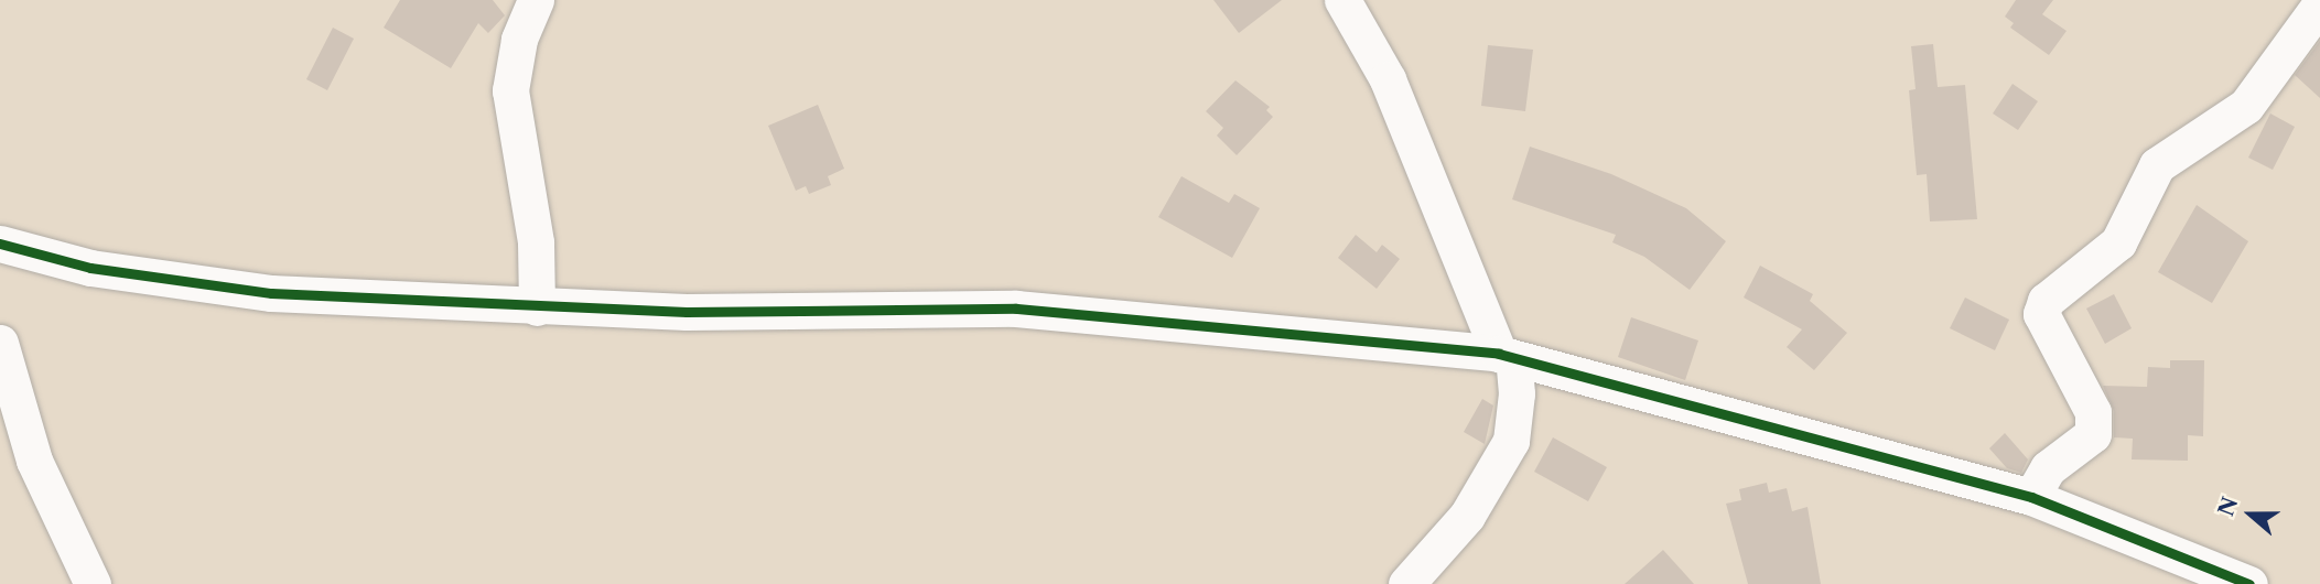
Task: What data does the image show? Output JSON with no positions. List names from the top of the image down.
{
  "north": "left"
}
